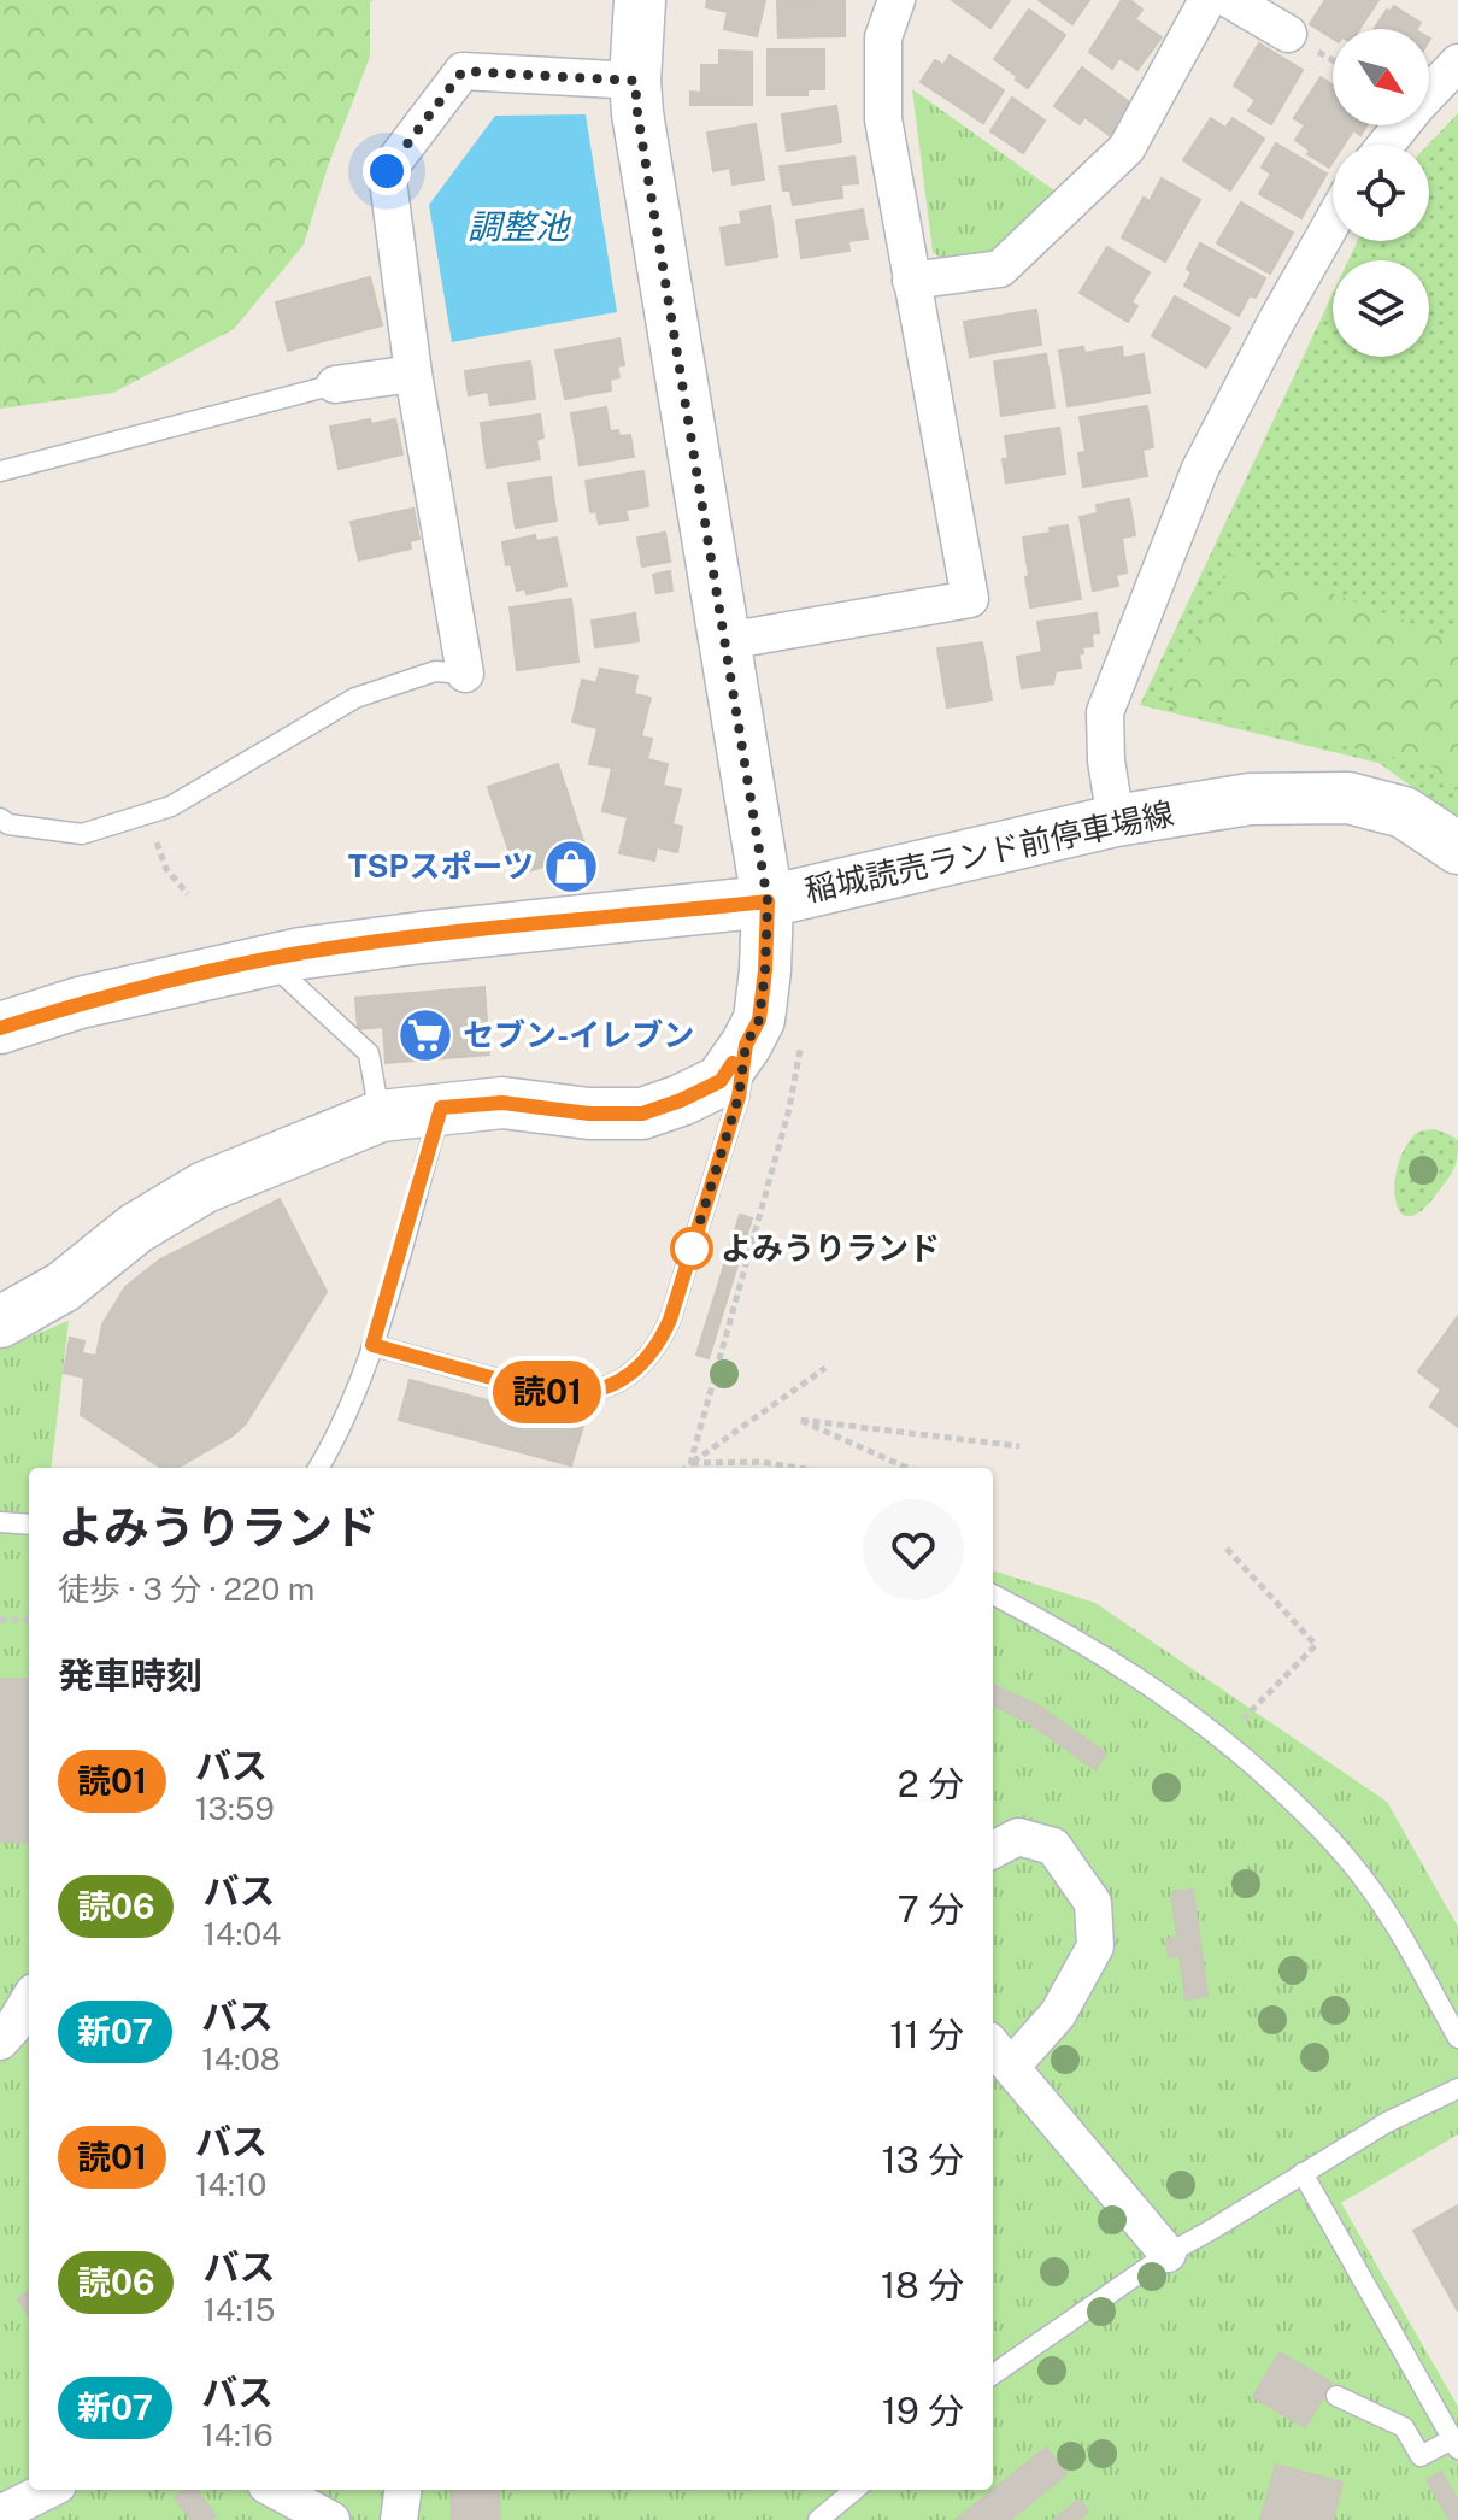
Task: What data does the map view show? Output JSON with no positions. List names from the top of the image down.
{
  "streets": {
    "street": ["稲城読売ランド前停車場線"]
  },
  "water": ["調整池"],
  "places": {
    "shop": ["TSPスポーツ"],
    "supermarket": ["セブン-イレブン"],
    "other": ["よみうりランド"]
  },
  "lines": ["bus line 読01"],
  "north": "bottom right",
  "page": {
    "on_map": "読01",
    "heading": [
      ["よみうりランド", "徒歩 · 3 分 · 220 m"],
      "発車時刻"
    ],
    "list": [
      {
        "mark": "読01",
        "name": "バス",
        "note": "13:59",
        "value": "2 分"
      },
      {
        "mark": "読06",
        "name": "バス",
        "note": "14:04",
        "value": "7 分"
      },
      {
        "mark": "新07",
        "name": "バス",
        "note": "14:08",
        "value": "11 分"
      },
      {
        "mark": "読01",
        "name": "バス",
        "note": "14:10",
        "value": "13 分"
      },
      {
        "mark": "読06",
        "name": "バス",
        "note": "14:15",
        "value": "18 分"
      },
      {
        "mark": "新07",
        "name": "バス",
        "note": "14:16",
        "value": "19 分"
      }
    ]
  }
}
